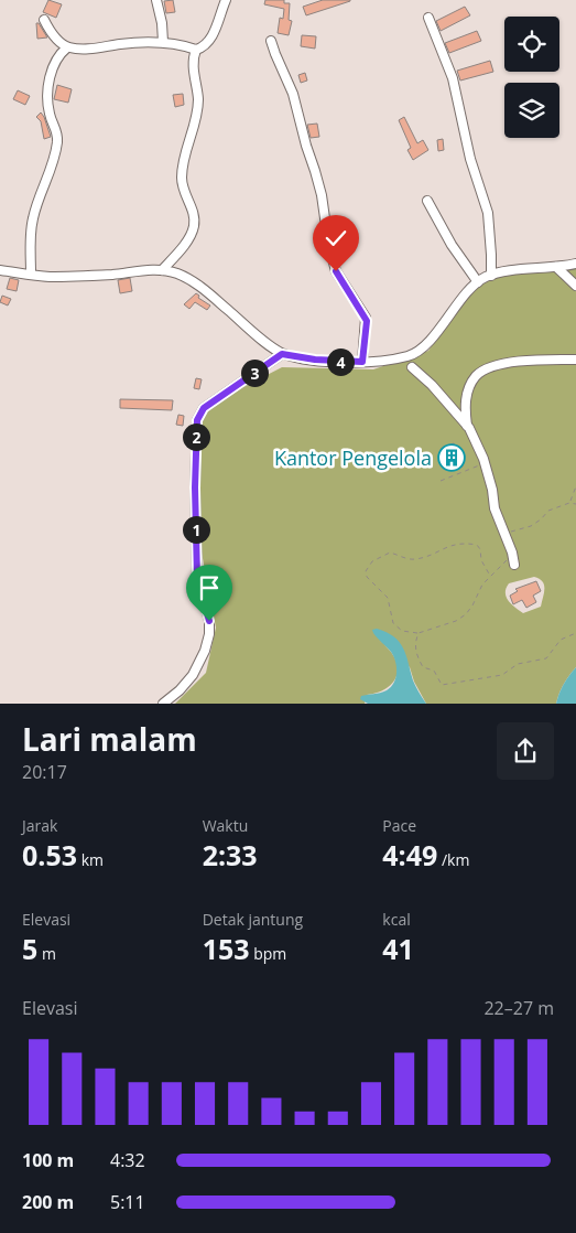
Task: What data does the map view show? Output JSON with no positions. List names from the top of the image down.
{
  "places": {
    "building": ["Kantor Pengelola"]
  },
  "page": {
    "pins": [
      "4",
      "3",
      "2",
      "1"
    ],
    "heading": ["Lari malam", "20:17"],
    "stats": [
      ["Jarak", "0.53 km"],
      ["Waktu", "2:33"],
      ["Pace", "4:49 /km"],
      ["Elevasi", "5 m"],
      ["Detak jantung", "153 bpm"],
      ["kcal", "41"]
    ],
    "chart": ["Elevasi", "22–27 m"],
    "list": [
      {
        "name": "100 m",
        "note": "4:32"
      },
      {
        "name": "200 m",
        "note": "5:11"
      }
    ]
  }
}
